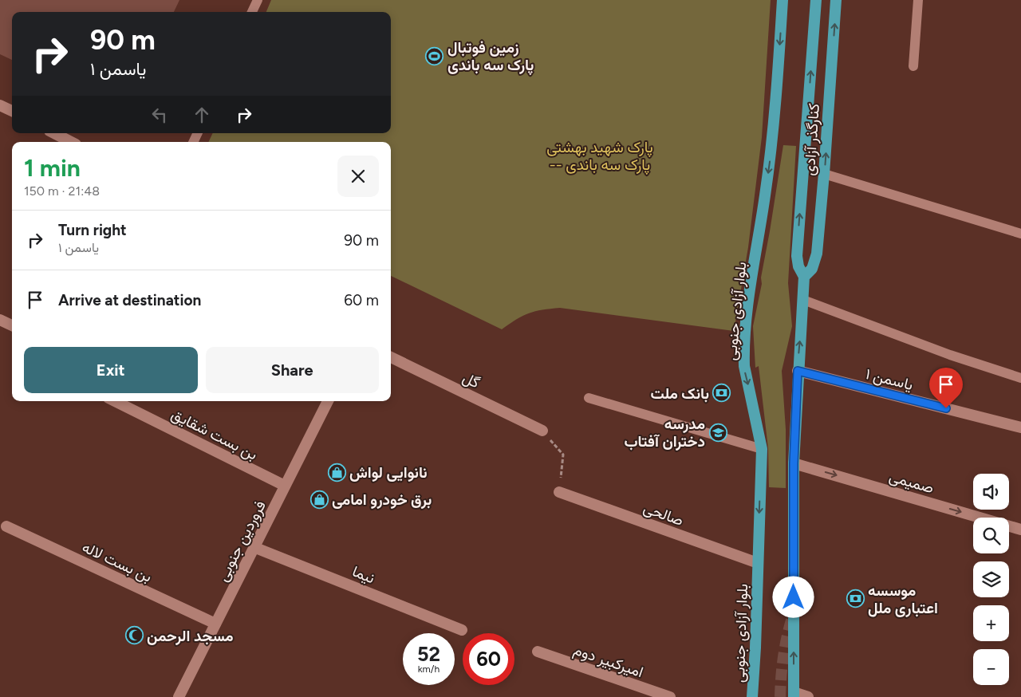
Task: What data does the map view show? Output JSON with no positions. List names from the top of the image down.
{
  "streets": {
    "main road": ["کنارگذر آزادی", "بلوار آزادی جنوبی"],
    "street": [
      "یاسمن ۱",
      "گل",
      "بن بست شقایق",
      "صمیمی",
      "صالحی",
      "فروردین جنوبی",
      "بن بست لاله",
      "نیما",
      "امیرکبیر دوم"
    ]
  },
  "crossings": [
    ["بلوار آزادی جنوبی", "صالحی"],
    ["بن بست شقایق", "فروردین جنوبی"],
    ["فروردین جنوبی", "بن بست لاله"],
    ["فروردین جنوبی", "نیما"]
  ],
  "one_way": ["صمیمی"],
  "parks": ["پارک شهید بهشتی -- پارک سه باندی"],
  "places": {
    "sports": ["زمین فوتبال پارک سه باندی"],
    "bank": ["بانک ملت", "موسسه اعتباری ملل"],
    "school or university": ["مدرسه دختران آفتاب"],
    "shop": ["نانوایی لواش", "برق خودرو امامی"],
    "mosque": ["مسجد الرحمن"]
  },
  "page": {
    "turn": ["90 m", "یاسمن ۱"],
    "heading": ["1 min", "150 m · 21:48"],
    "list": [
      {
        "name": "Turn right",
        "note": "یاسمن ۱",
        "value": "90 m"
      },
      {
        "name": "Arrive at destination",
        "value": "60 m"
      }
    ],
    "buttons": ["Exit", "Share"],
    "map_buttons": ["+", "−"],
    "speed": "52 km/h",
    "limit": "60"
  }
}
